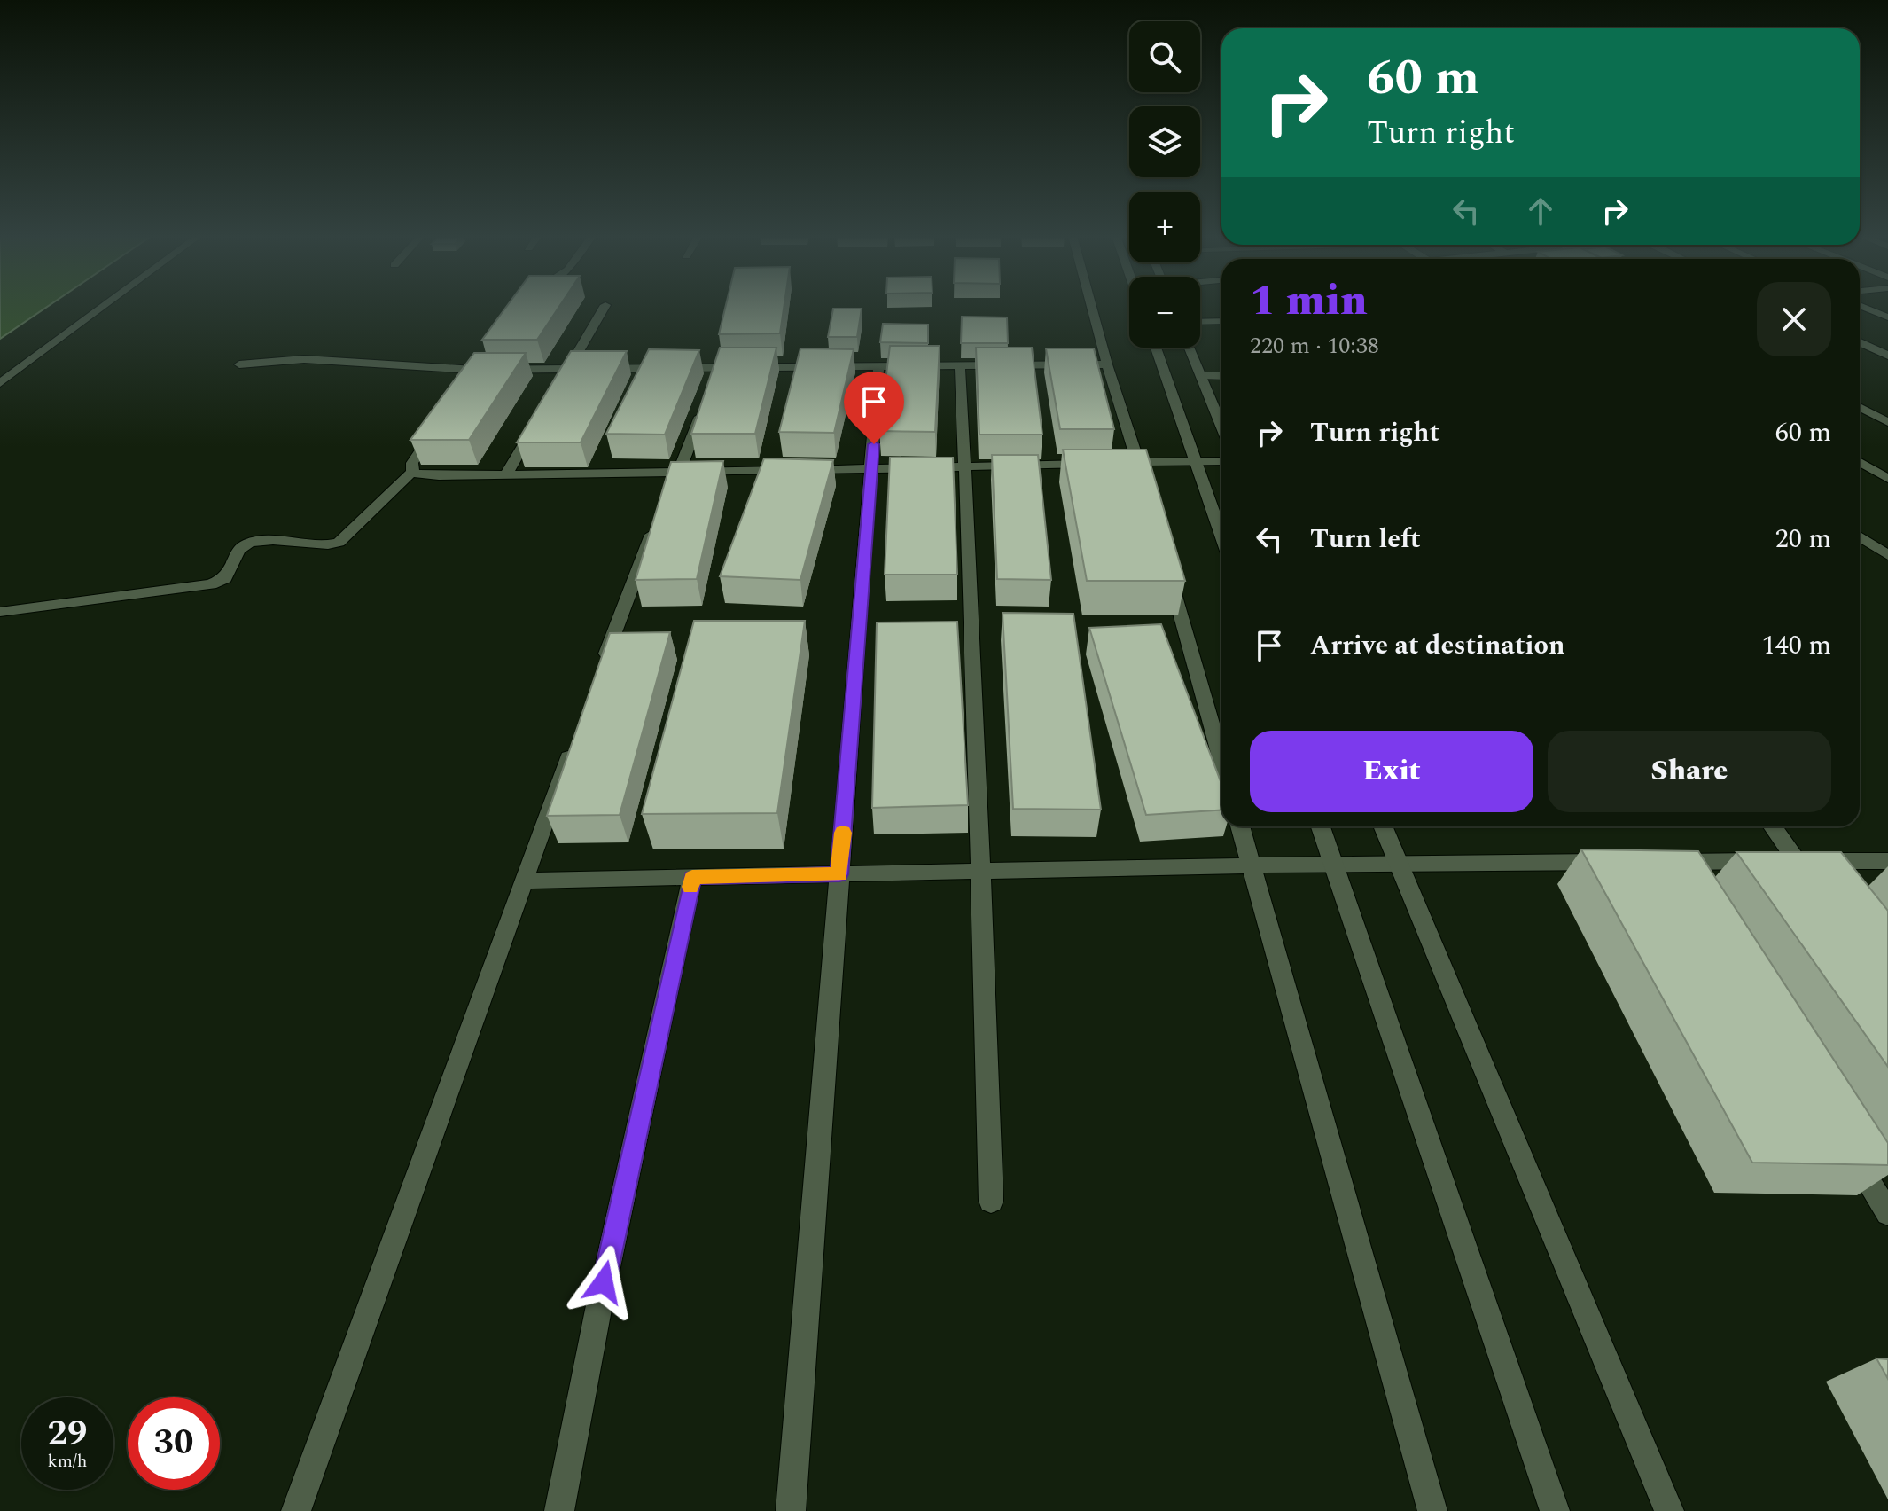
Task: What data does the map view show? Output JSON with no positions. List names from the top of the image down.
{
  "page": {
    "map_buttons": ["+", "−"],
    "turn": ["60 m", "Turn right"],
    "heading": ["1 min", "220 m · 10:38"],
    "list": [
      {
        "name": "Turn right",
        "value": "60 m"
      },
      {
        "name": "Turn left",
        "value": "20 m"
      },
      {
        "name": "Arrive at destination",
        "value": "140 m"
      }
    ],
    "buttons": ["Exit", "Share"],
    "speed": "29 km/h",
    "limit": "30"
  }
}
